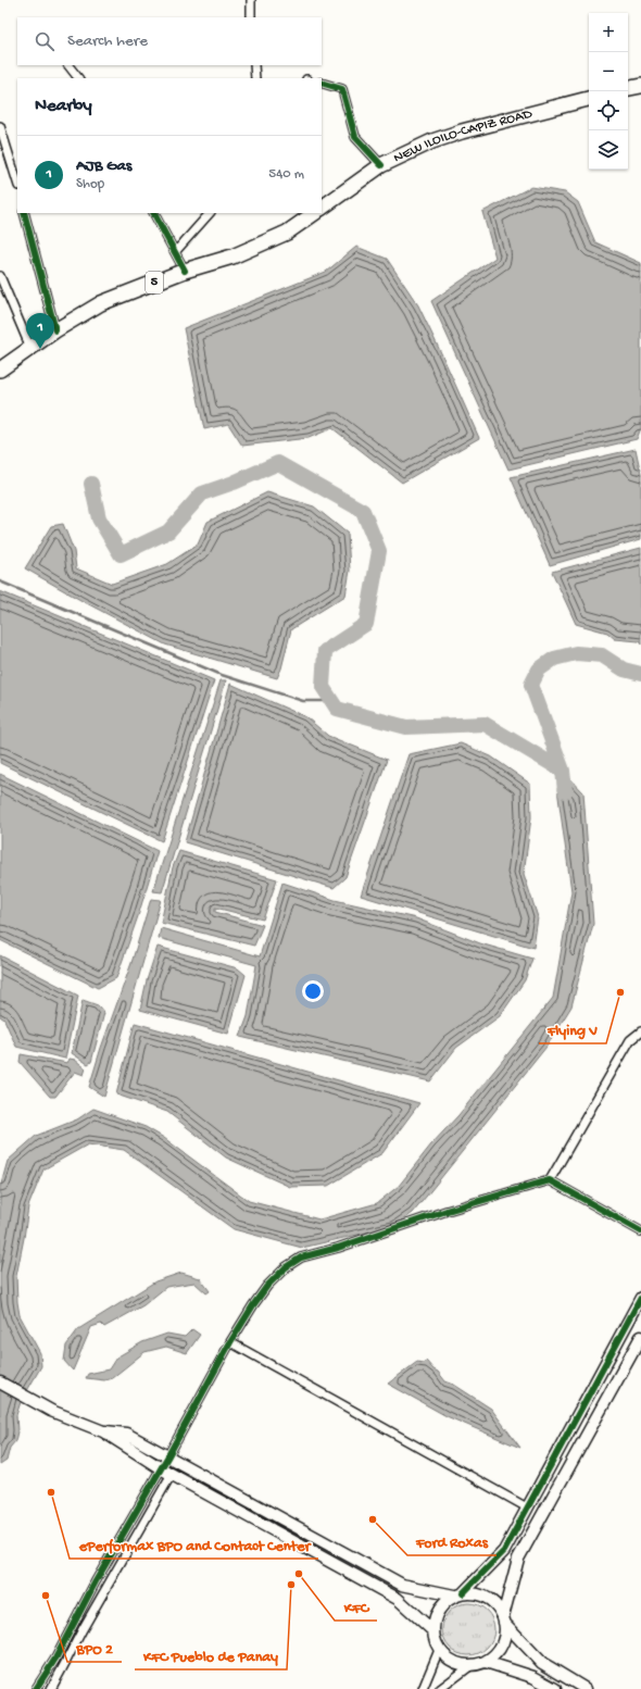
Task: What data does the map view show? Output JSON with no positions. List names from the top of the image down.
{
  "streets": {
    "highway": ["NEW ILOILO-CAPIZ ROAD", "5"]
  },
  "places": [
    "Flying V",
    "ePerformax BPO and Contact Center",
    "Ford Roxas",
    "KFC",
    "KFC Pueblo de Panay",
    "BPO 2"
  ],
  "page": {
    "map_buttons": ["+", "−"],
    "search": "Search here",
    "heading": "Nearby",
    "list": [
      {
        "mark": "1",
        "name": "AJB Gas",
        "note": "Shop",
        "value": "540 m"
      }
    ],
    "pins": "1"
  }
}
